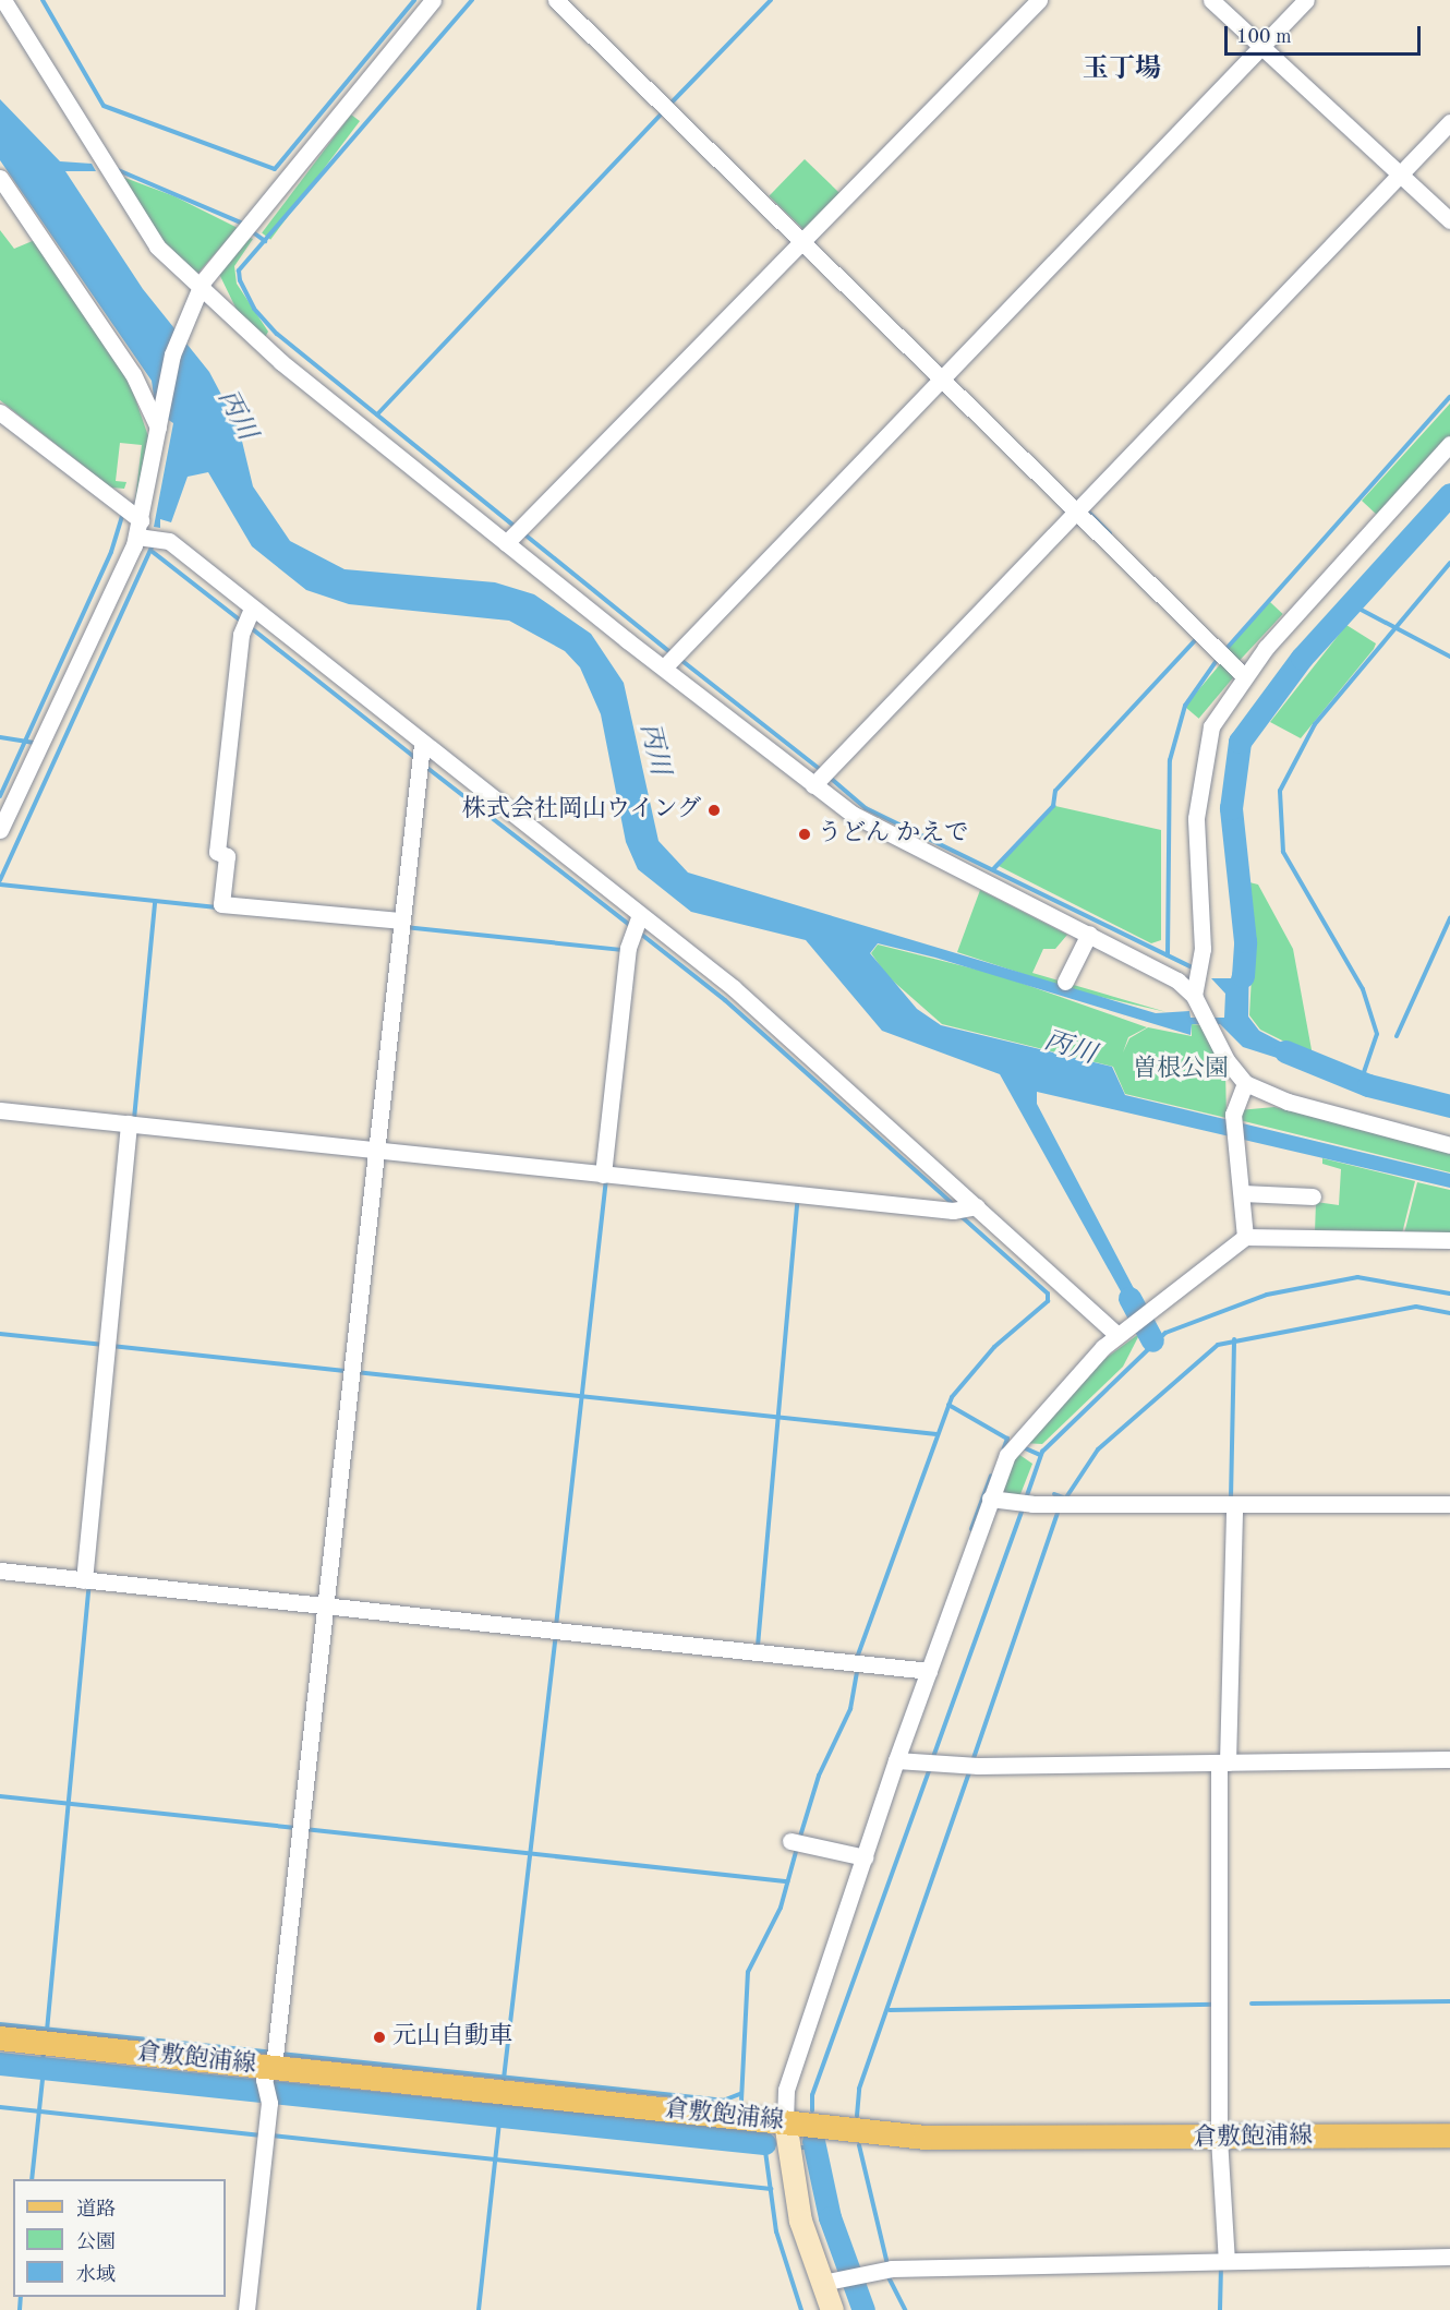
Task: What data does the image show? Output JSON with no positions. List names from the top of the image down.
{
  "streets": {
    "main road": ["倉敷飽浦線"]
  },
  "districts": ["玉丁場"],
  "water": ["丙川"],
  "parks": ["曽根公園"],
  "places": ["株式会社岡山ウイング", "うどん かえで", "元山自動車"],
  "legend": ["道路", "公園", "水域"],
  "scale_bar": "100 m"
}
